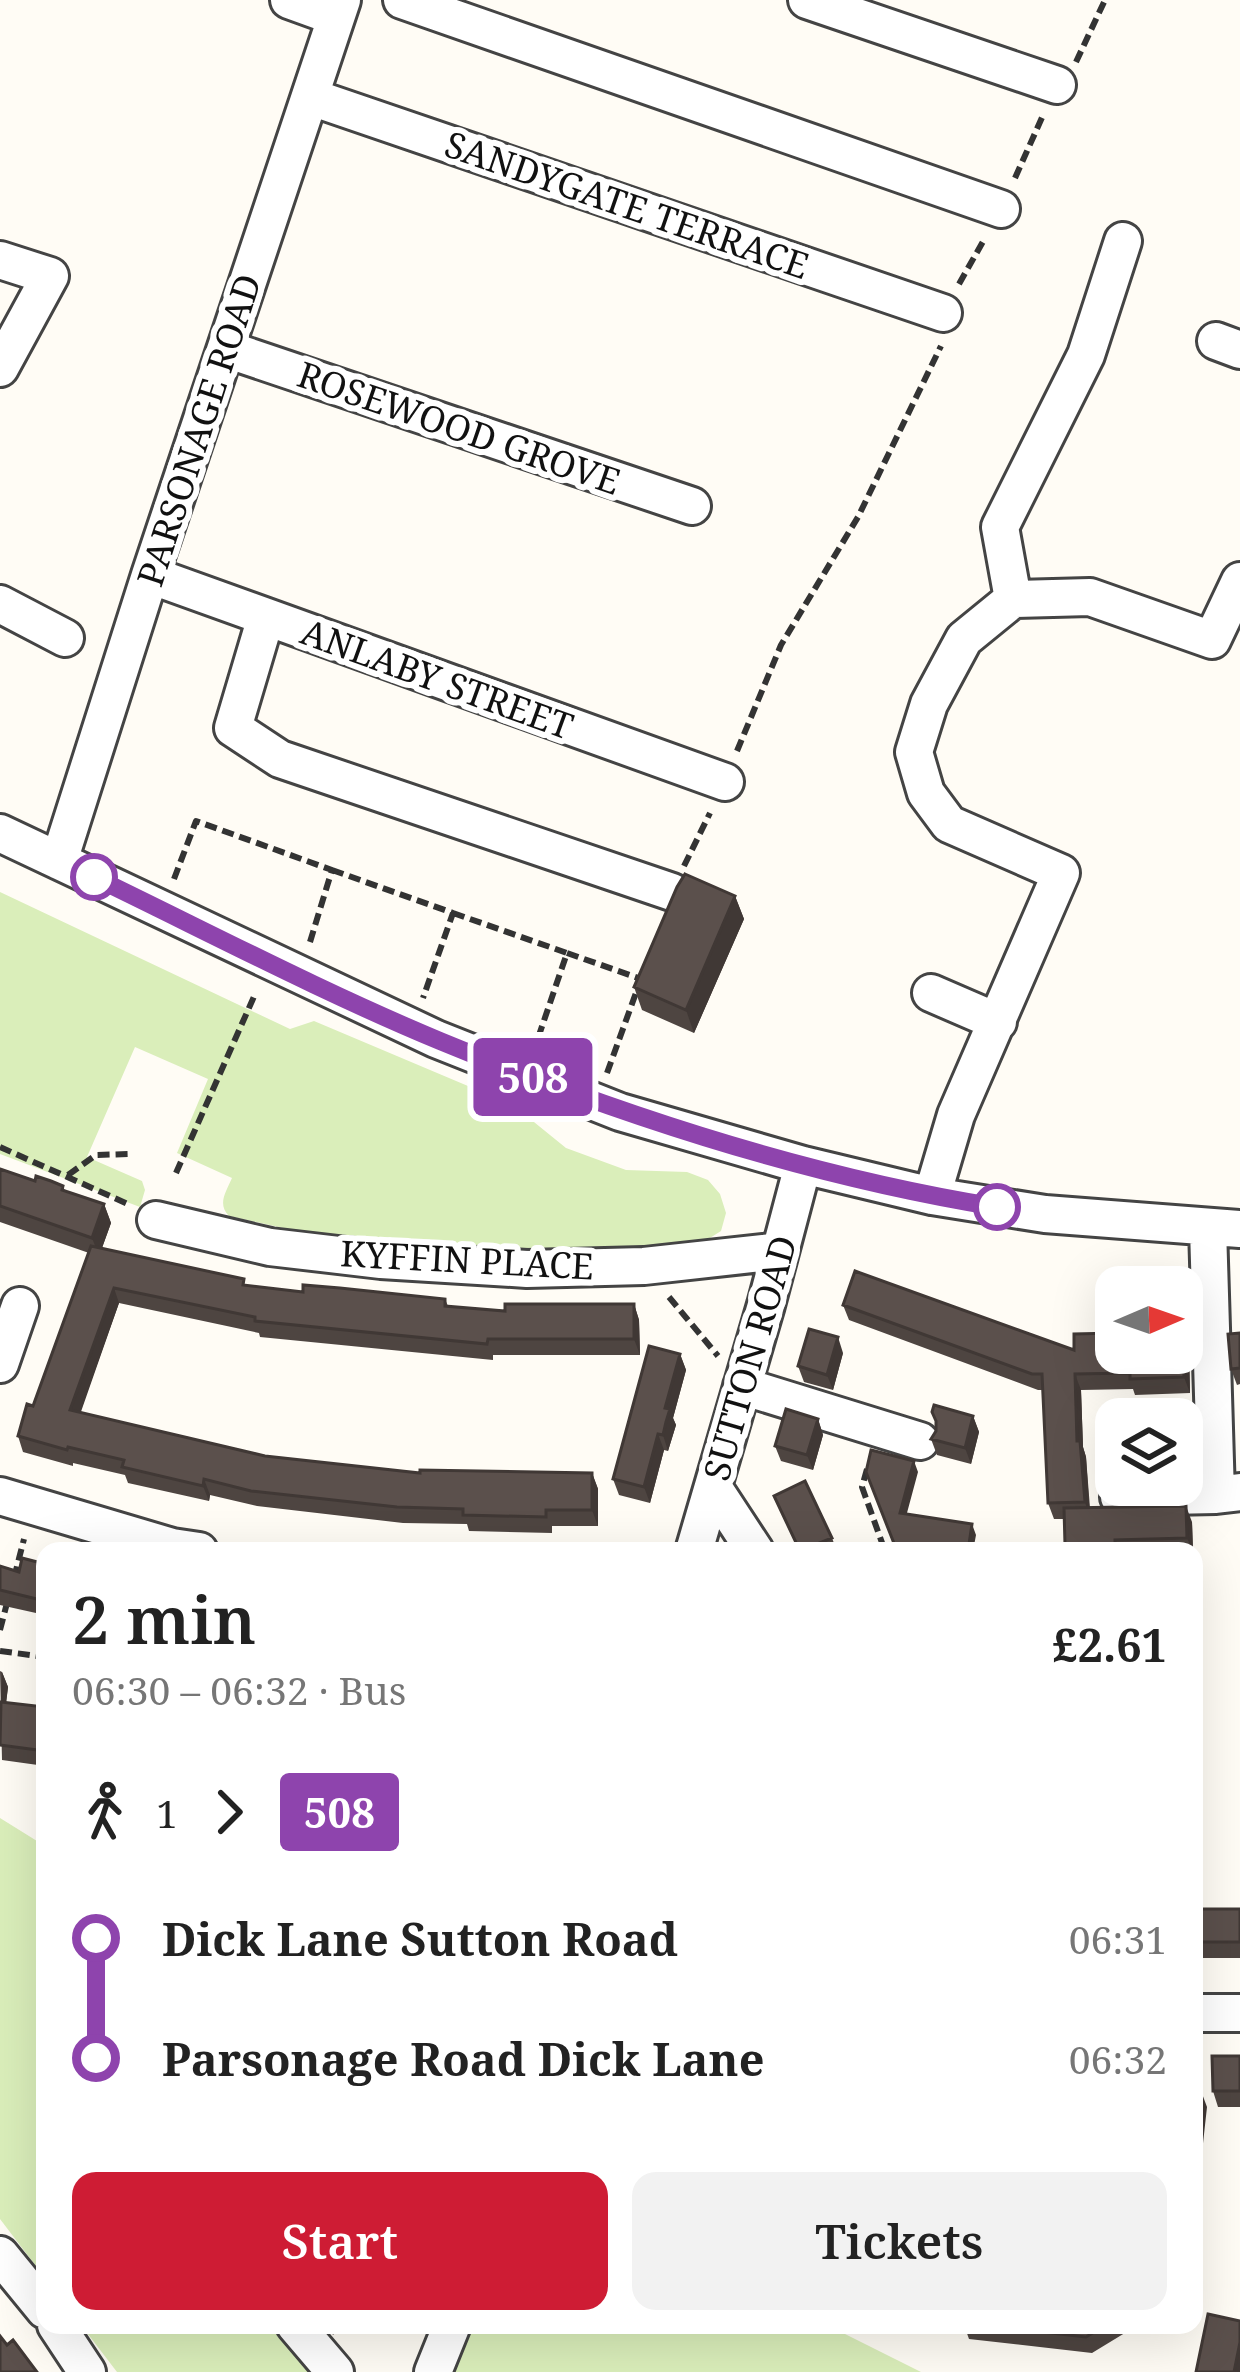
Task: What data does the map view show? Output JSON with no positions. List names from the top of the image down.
{
  "streets": {
    "street": [
      "SANDYGATE TERRACE",
      "ROSEWOOD GROVE",
      "PARSONAGE ROAD",
      "ANLABY STREET",
      "KYFFIN PLACE",
      "SUTTON ROAD"
    ]
  },
  "crossings": [
    ["SANDYGATE TERRACE", "PARSONAGE ROAD"],
    ["ROSEWOOD GROVE", "PARSONAGE ROAD"],
    ["PARSONAGE ROAD", "ANLABY STREET"],
    ["KYFFIN PLACE", "SUTTON ROAD"]
  ],
  "lines": ["bus line 508"],
  "north": "right",
  "page": {
    "on_map": "508",
    "heading": ["2 min", "06:30 – 06:32 · Bus", "£2.61"],
    "legs": ["1", "508"],
    "list": [
      {
        "name": "Dick Lane Sutton Road",
        "value": "06:31"
      },
      {
        "name": "Parsonage Road Dick Lane",
        "value": "06:32"
      }
    ],
    "buttons": ["Start", "Tickets"]
  }
}
